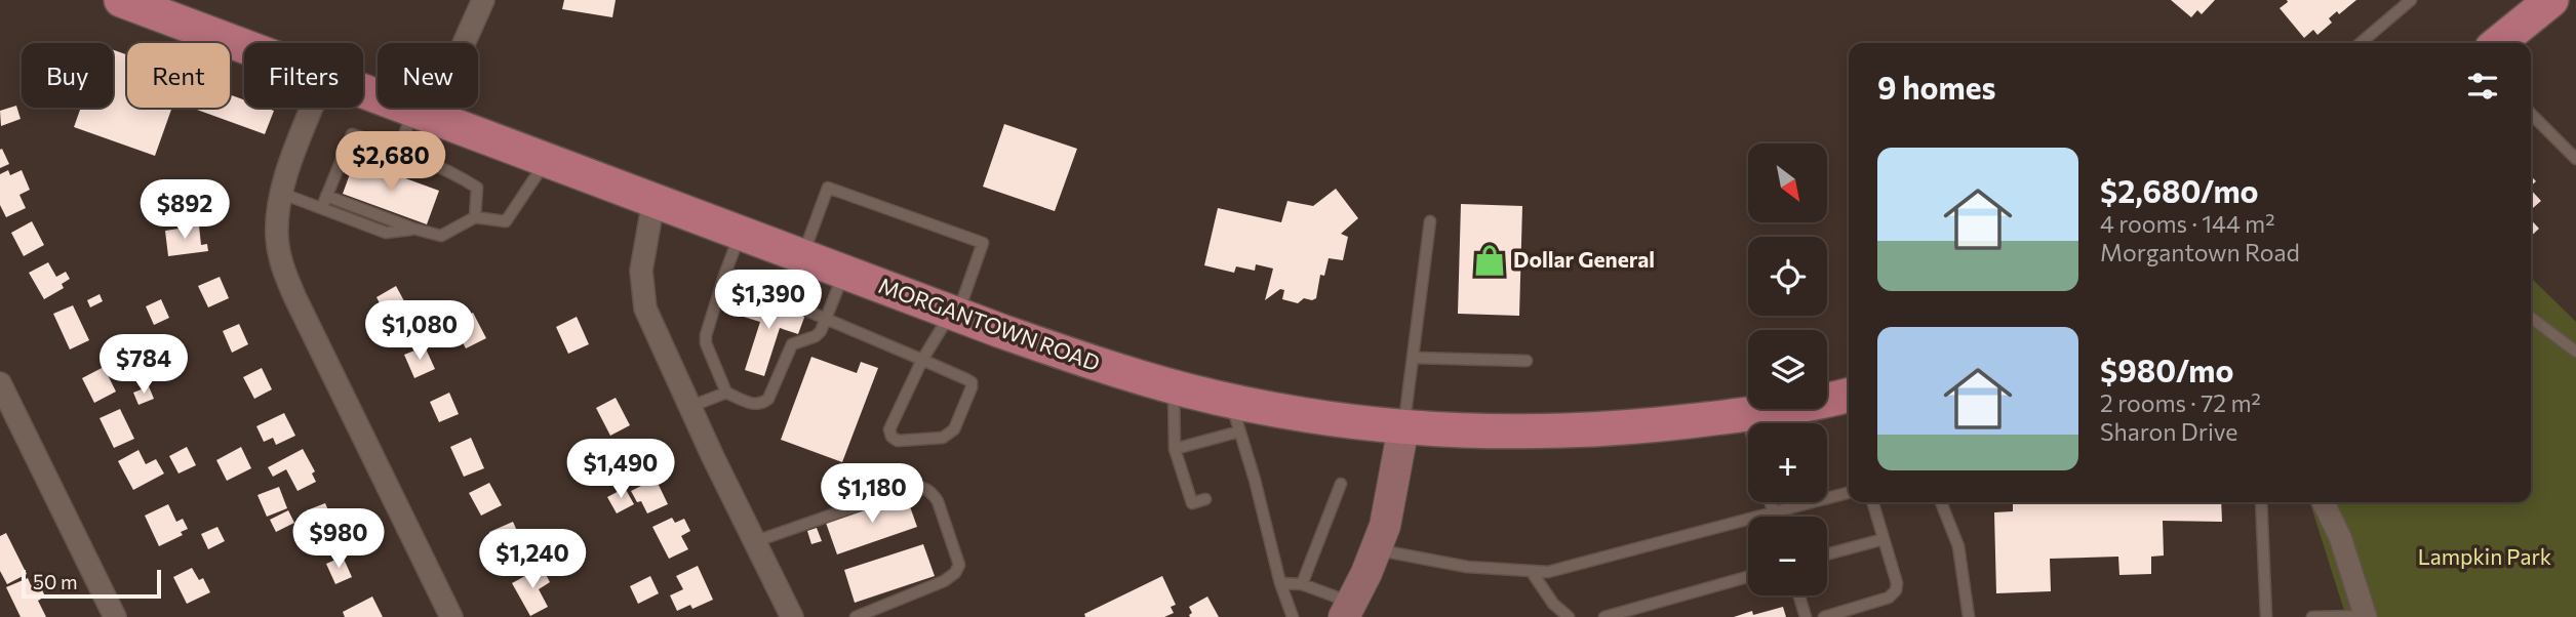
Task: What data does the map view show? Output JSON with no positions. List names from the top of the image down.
{
  "streets": {
    "main road": ["MORGANTOWN ROAD"]
  },
  "parks": ["Lampkin Park"],
  "places": {
    "shop": ["Dollar General"]
  },
  "scale_bar": "50 m",
  "north": "bottom right",
  "page": {
    "chip": [
      "Buy",
      "Rent",
      "Filters",
      "New"
    ],
    "heading": "9 homes",
    "list": [
      {
        "name": "$2,680/mo",
        "note": "4 rooms · 144 m² · Morgantown Road"
      },
      {
        "name": "$980/mo",
        "note": "2 rooms · 72 m² · Sharon Drive"
      }
    ],
    "price": [
      "$2,680",
      "$892",
      "$1,390",
      "$1,080",
      "$784",
      "$1,490",
      "$1,180",
      "$980",
      "$1,240"
    ],
    "map_buttons": ["+", "−"],
    "scale": "50 m"
  }
}
